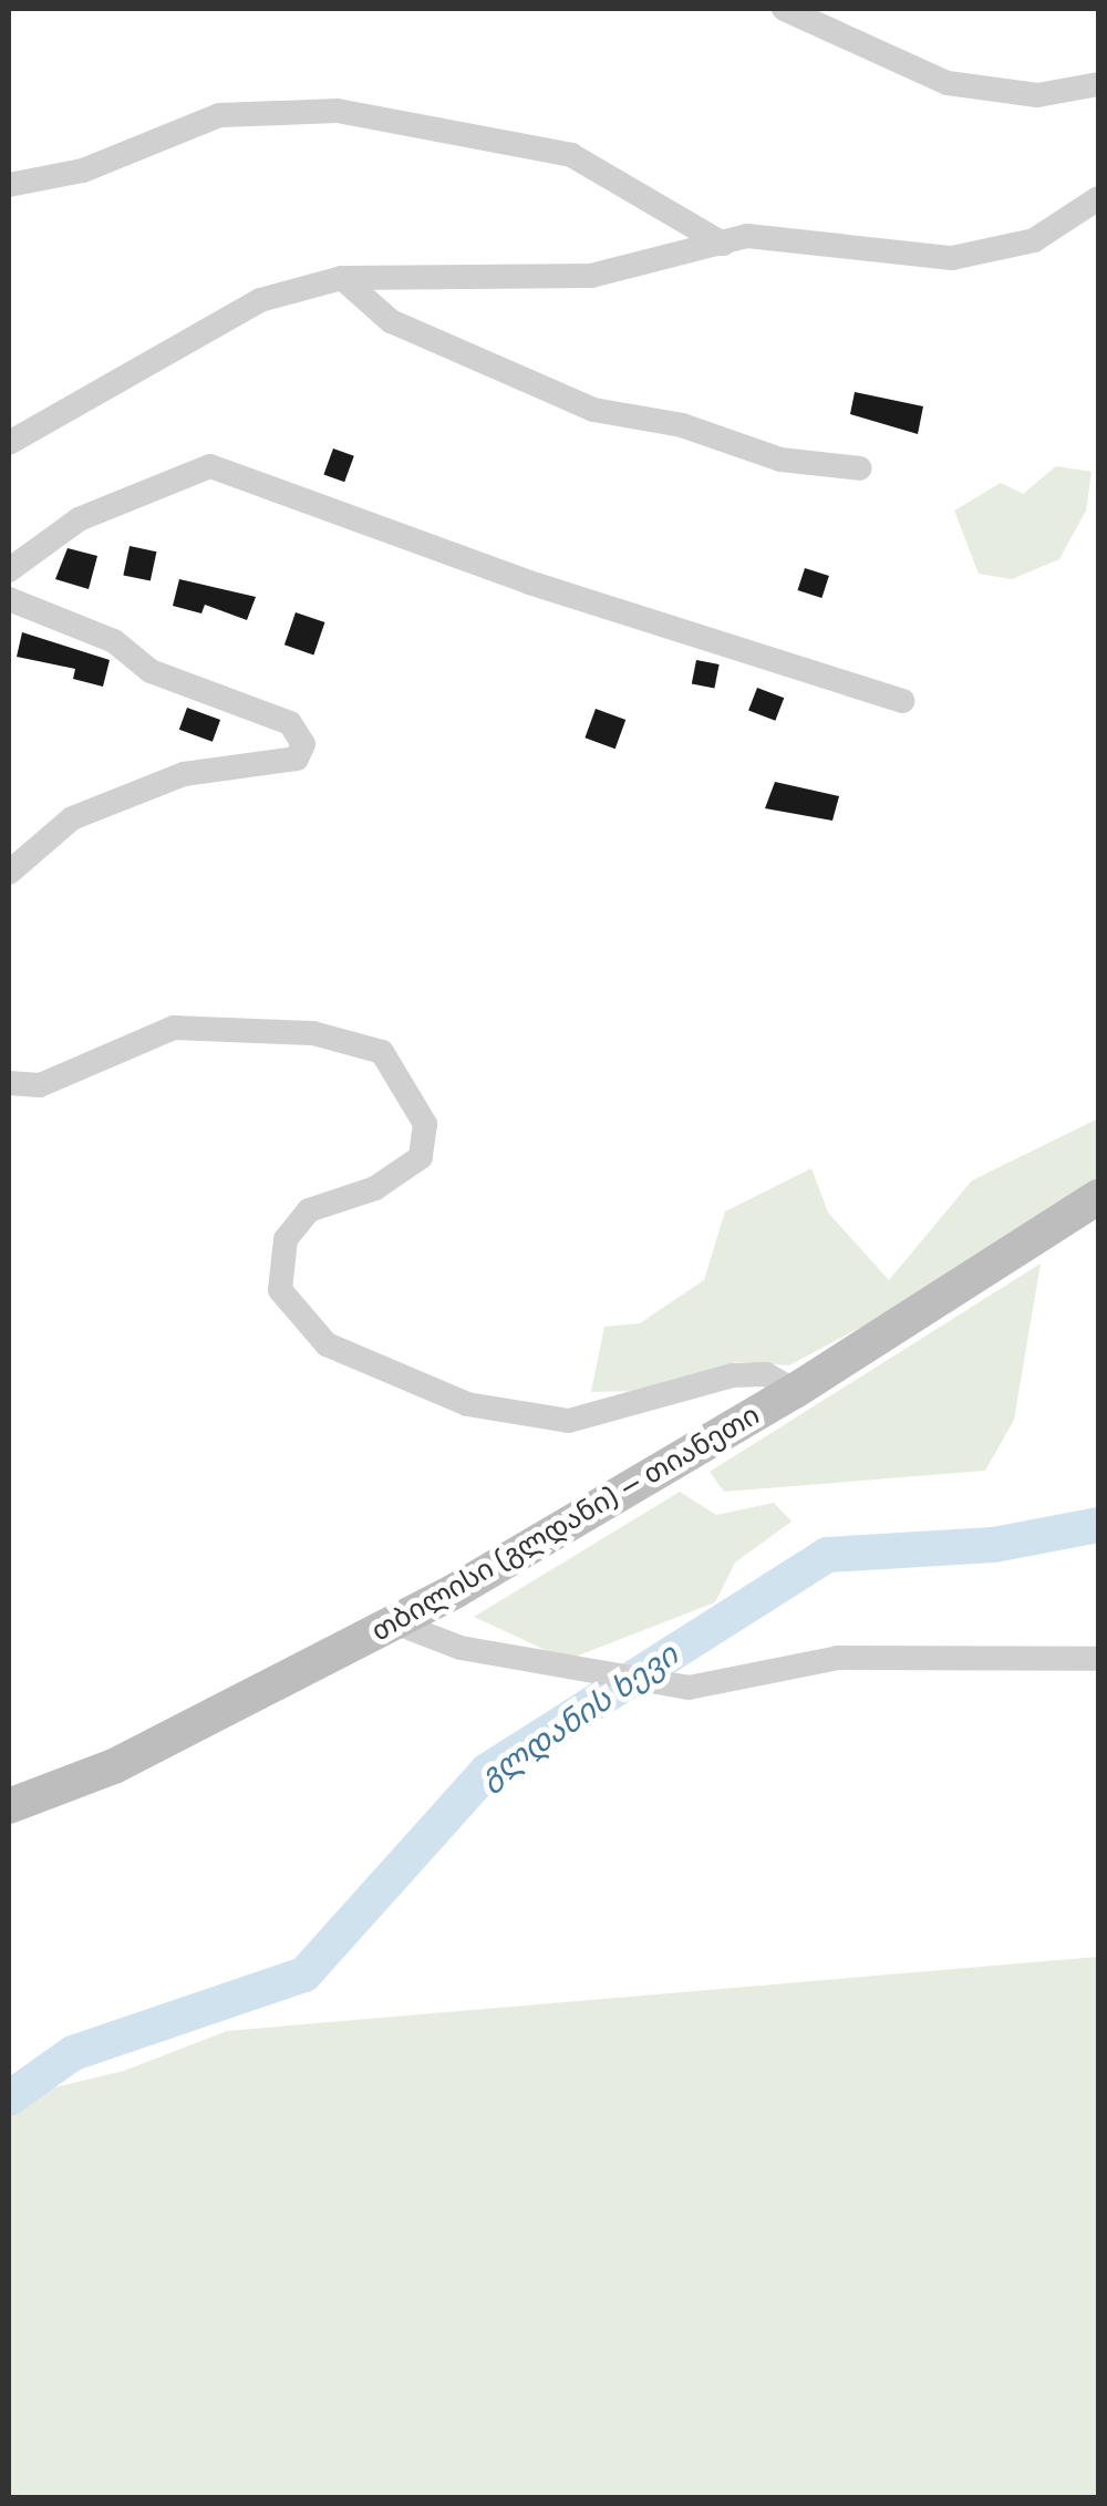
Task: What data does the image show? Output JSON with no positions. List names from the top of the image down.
{
  "streets": {
    "main road": ["თბილისი (გლდანი) — თიანეთი"]
  },
  "water": ["გლდანის ხევი"]
}
